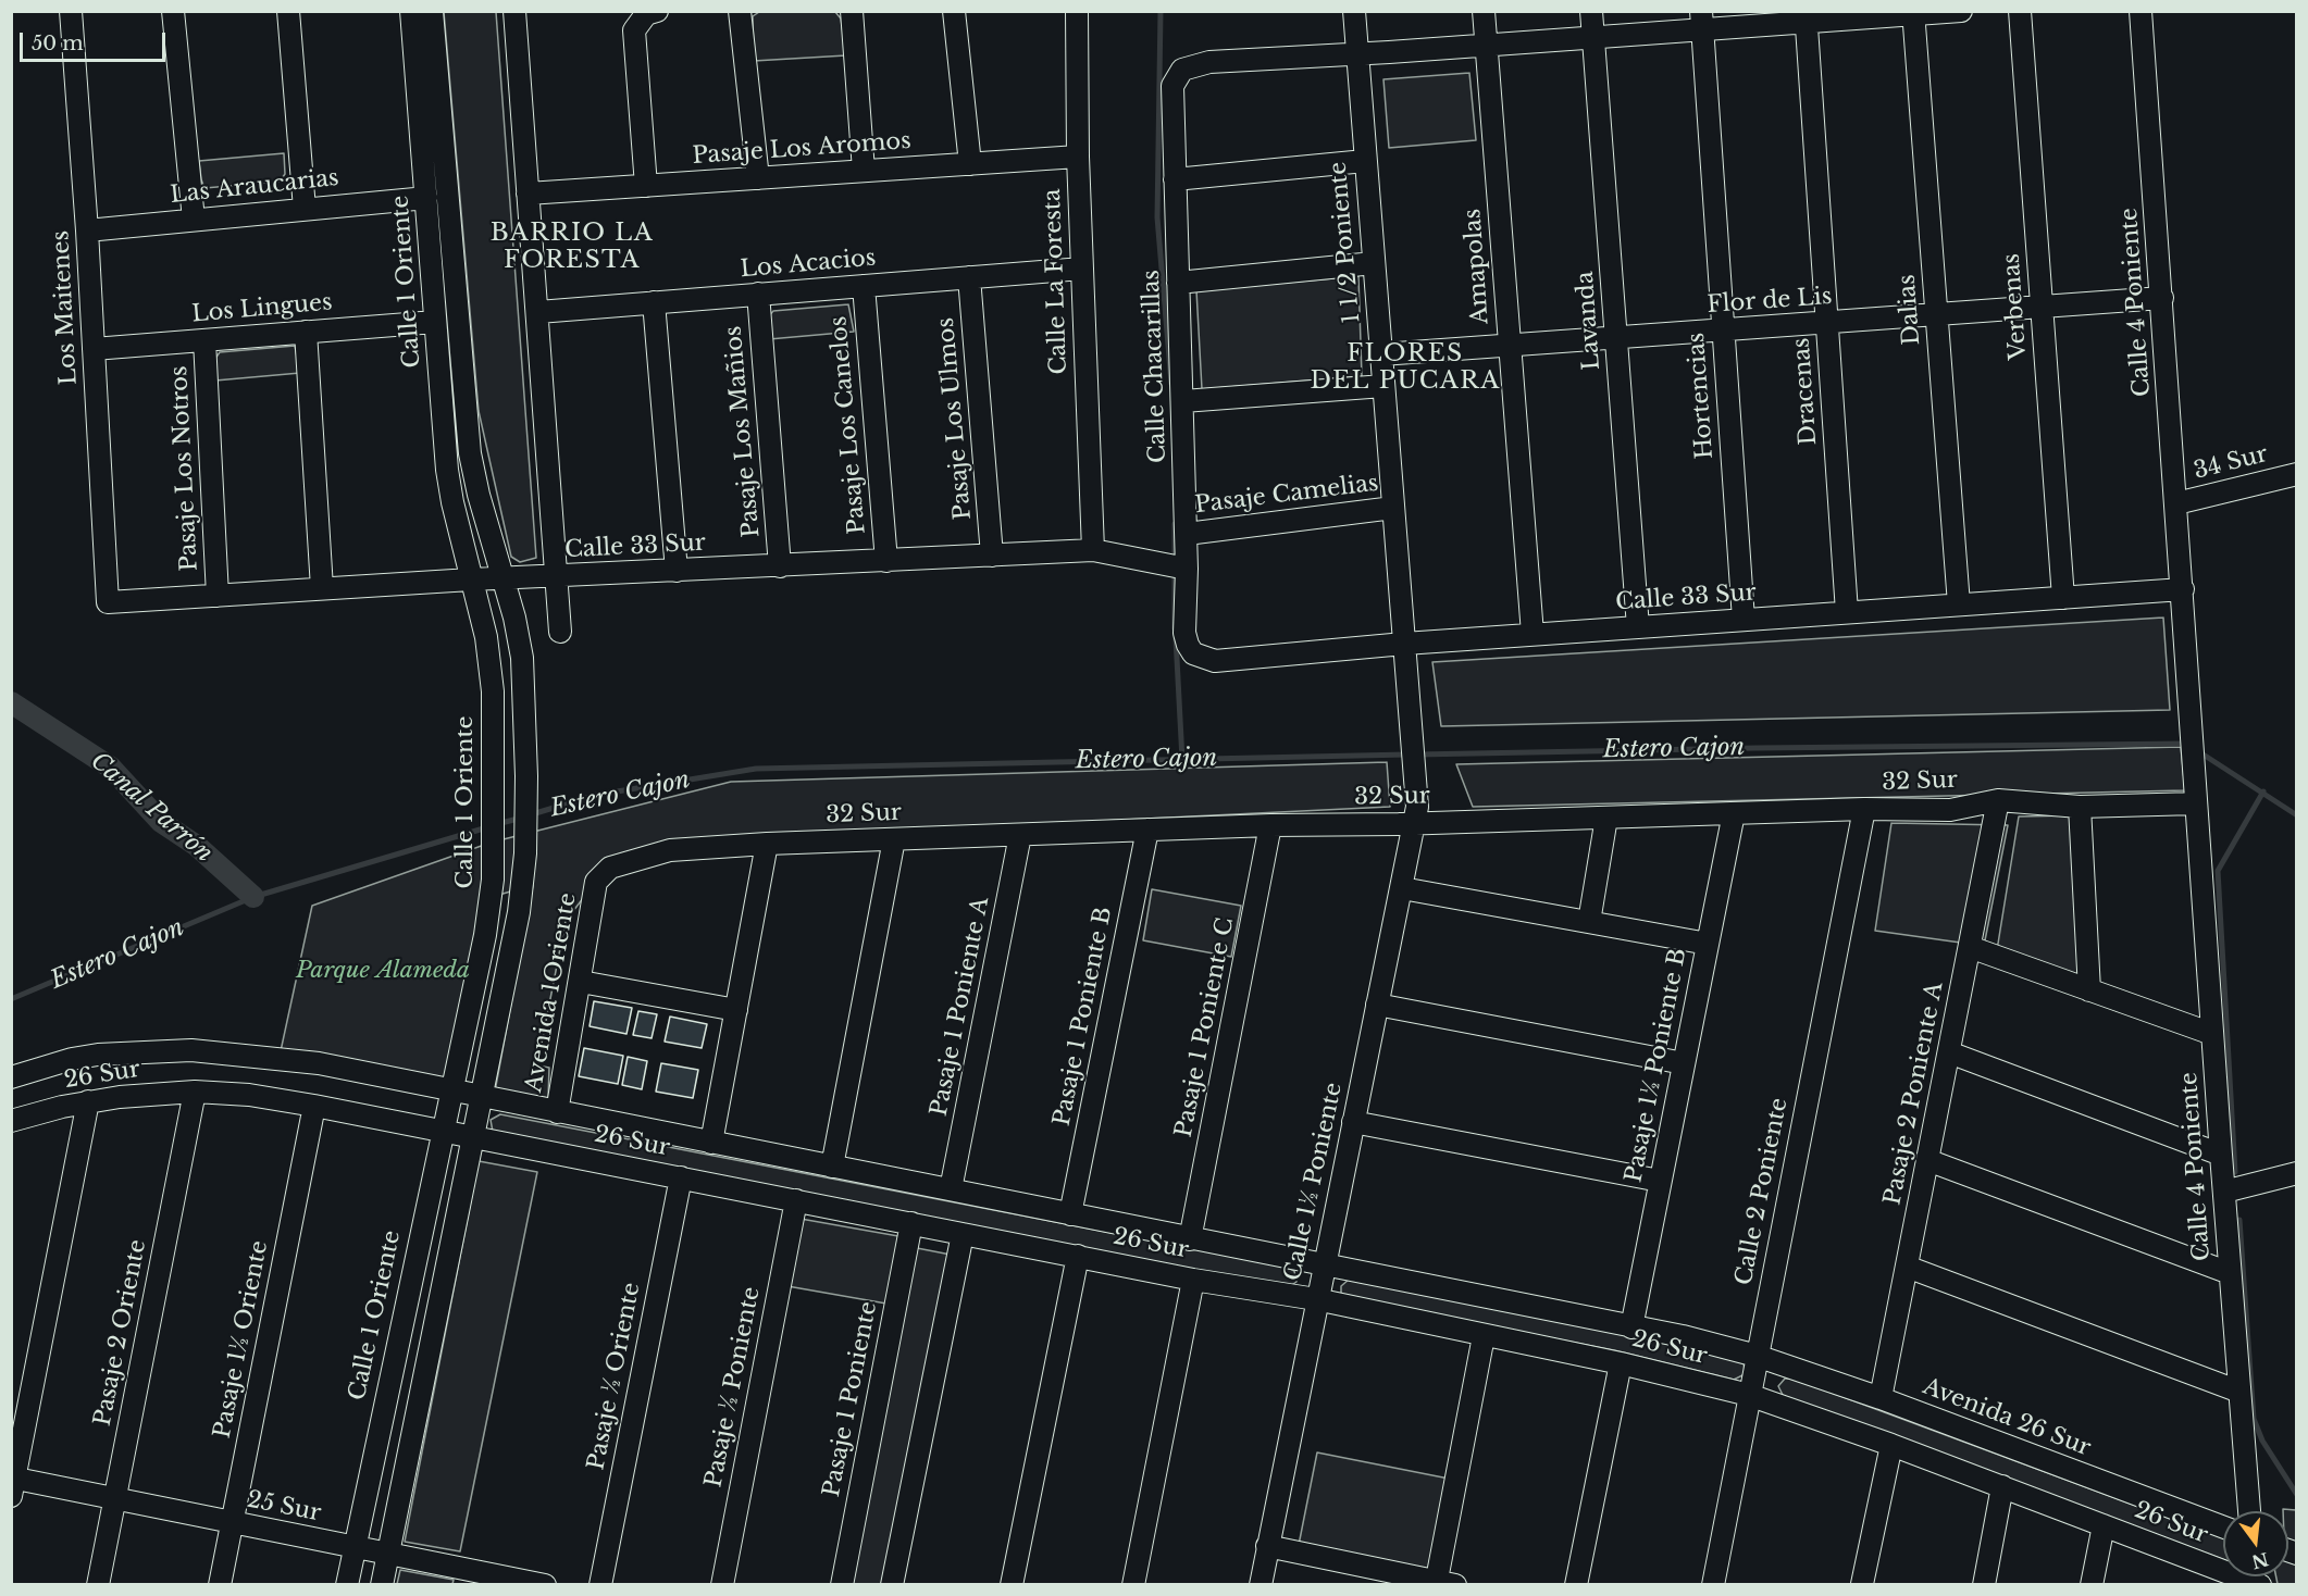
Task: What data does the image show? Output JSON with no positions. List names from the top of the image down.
{
  "streets": {
    "street": [
      "Pasaje Los Aromos",
      "Las Araucarias",
      "1 1/2 Poniente",
      "Los Acacios",
      "Amapolas",
      "Calle 1 Oriente",
      "Calle La Foresta",
      "Flor de Lis",
      "Calle 4 Poniente",
      "Verbenas",
      "Los Maitenes",
      "Los Lingues",
      "Dalias",
      "Lavanda",
      "Calle Chacarillas",
      "Dracenas",
      "Hortencias",
      "Pasaje Los Ulmos",
      "Pasaje Los Canelos",
      "Pasaje Los Mañios",
      "34 Sur",
      "Pasaje Los Notros",
      "Pasaje Camelias",
      "Calle 33 Sur",
      "32 Sur",
      "Avenida 1Oriente",
      "Pasaje 1 Poniente A",
      "Pasaje 1 Poniente B",
      "Pasaje 1 Poniente C",
      "Pasaje 1½ Poniente B",
      "26 Sur",
      "Pasaje 2 Poniente A",
      "Calle 1½ Poniente",
      "Calle 2 Poniente",
      "Pasaje 2 Oriente",
      "Pasaje 1½ Oriente",
      "Pasaje ½ Oriente",
      "Pasaje ½ Poniente",
      "Pasaje 1 Poniente",
      "Avenida 26 Sur",
      "25 Sur"
    ]
  },
  "crossings": [
    ["Pasaje Los Aromos", "Calle La Foresta"],
    ["Las Araucarias", "Calle 1 Oriente"],
    ["Las Araucarias", "Los Maitenes"],
    ["1 1/2 Poniente", "Flor de Lis"],
    ["1 1/2 Poniente", "Calle Chacarillas"],
    ["1 1/2 Poniente", "Pasaje Camelias"],
    ["1 1/2 Poniente", "Calle 33 Sur"],
    ["1 1/2 Poniente", "Calle 1½ Poniente"],
    ["Los Acacios", "Calle La Foresta"],
    ["Los Acacios", "Pasaje Los Ulmos"],
    ["Los Acacios", "Pasaje Los Canelos"],
    ["Los Acacios", "Pasaje Los Mañios"],
    ["Amapolas", "Flor de Lis"],
    ["Amapolas", "Calle 33 Sur"],
    ["Calle 1 Oriente", "Los Lingues"],
    ["Calle 1 Oriente", "Calle 33 Sur"],
    ["Calle 1 Oriente", "26 Sur"],
    ["Calle 1 Oriente", "25 Sur"],
    ["Calle La Foresta", "Calle 33 Sur"],
    ["Flor de Lis", "Calle 4 Poniente"],
    ["Flor de Lis", "Verbenas"],
    ["Flor de Lis", "Dalias"],
    ["Flor de Lis", "Lavanda"],
    ["Flor de Lis", "Dracenas"],
    ["Flor de Lis", "Hortencias"],
    ["Calle 4 Poniente", "34 Sur"],
    ["Calle 4 Poniente", "Calle 33 Sur"],
    ["Calle 4 Poniente", "32 Sur"],
    ["Verbenas", "Calle 33 Sur"],
    ["Los Maitenes", "Los Lingues"],
    ["Los Maitenes", "Calle 33 Sur"],
    ["Los Lingues", "Pasaje Los Notros"],
    ["Dalias", "Calle 33 Sur"],
    ["Lavanda", "Calle 33 Sur"],
    ["Calle Chacarillas", "Pasaje Camelias"],
    ["Calle Chacarillas", "Calle 33 Sur"],
    ["Dracenas", "Calle 33 Sur"],
    ["Hortencias", "Calle 33 Sur"],
    ["Pasaje Los Ulmos", "Calle 33 Sur"],
    ["Pasaje Los Canelos", "Calle 33 Sur"],
    ["Pasaje Los Mañios", "Calle 33 Sur"],
    ["Pasaje Los Notros", "Calle 33 Sur"],
    ["32 Sur", "Avenida 1Oriente"],
    ["32 Sur", "Pasaje 1 Poniente A"],
    ["32 Sur", "Pasaje 1 Poniente B"],
    ["32 Sur", "Pasaje 1 Poniente C"],
    ["32 Sur", "Pasaje 1½ Poniente B"],
    ["32 Sur", "Pasaje 2 Poniente A"],
    ["32 Sur", "Calle 1½ Poniente"],
    ["32 Sur", "Calle 2 Poniente"],
    ["Avenida 1Oriente", "26 Sur"],
    ["Pasaje 1 Poniente A", "26 Sur"],
    ["Pasaje 1 Poniente B", "26 Sur"],
    ["Pasaje 1 Poniente C", "26 Sur"],
    ["Pasaje 1½ Poniente B", "26 Sur"],
    ["26 Sur", "Calle 1½ Poniente"],
    ["26 Sur", "Calle 2 Poniente"],
    ["26 Sur", "Pasaje 2 Oriente"],
    ["26 Sur", "Pasaje 1½ Oriente"],
    ["26 Sur", "Pasaje ½ Oriente"],
    ["26 Sur", "Pasaje ½ Poniente"],
    ["26 Sur", "Pasaje 1 Poniente"],
    ["26 Sur", "Avenida 26 Sur"],
    ["Pasaje 2 Poniente A", "Avenida 26 Sur"],
    ["Calle 2 Poniente", "Avenida 26 Sur"],
    ["Pasaje 2 Oriente", "25 Sur"],
    ["Pasaje 1½ Oriente", "25 Sur"]
  ],
  "districts": ["BARRIO LA FORESTA", "FLORES DEL PUCARA"],
  "water": ["Estero Cajon", "Canal Parrón"],
  "parks": ["Parque Alameda"],
  "scale_bar": "50 m",
  "north": "bottom"
}
